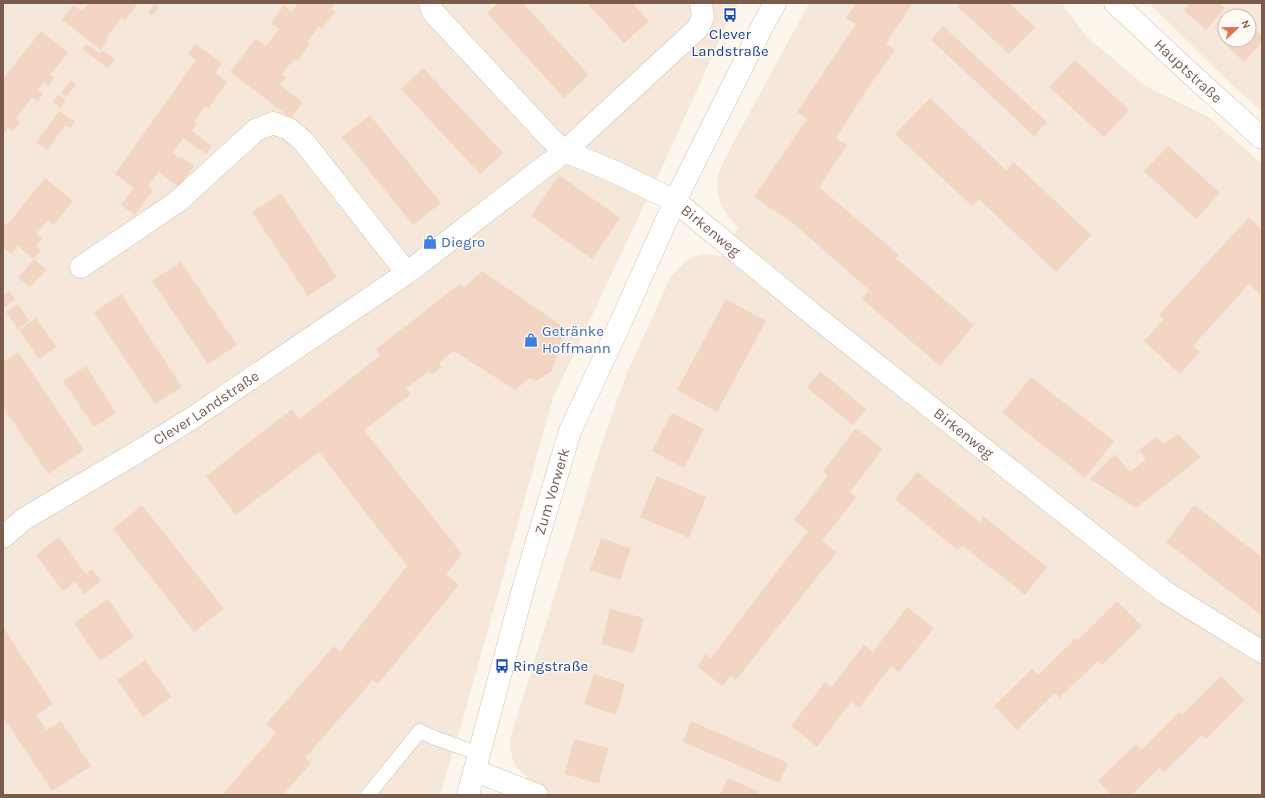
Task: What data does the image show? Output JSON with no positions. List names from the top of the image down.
{
  "streets": {
    "street": [
      "Hauptstraße",
      "Birkenweg",
      "Clever Landstraße",
      "Zum Vorwerk"
    ]
  },
  "crossings": [
    ["Birkenweg", "Zum Vorwerk"]
  ],
  "places": {
    "bus stop": ["Clever Landstraße", "Ringstraße"],
    "shop": ["Diegro", "Getränke Hoffmann"]
  },
  "north": "right"
}
